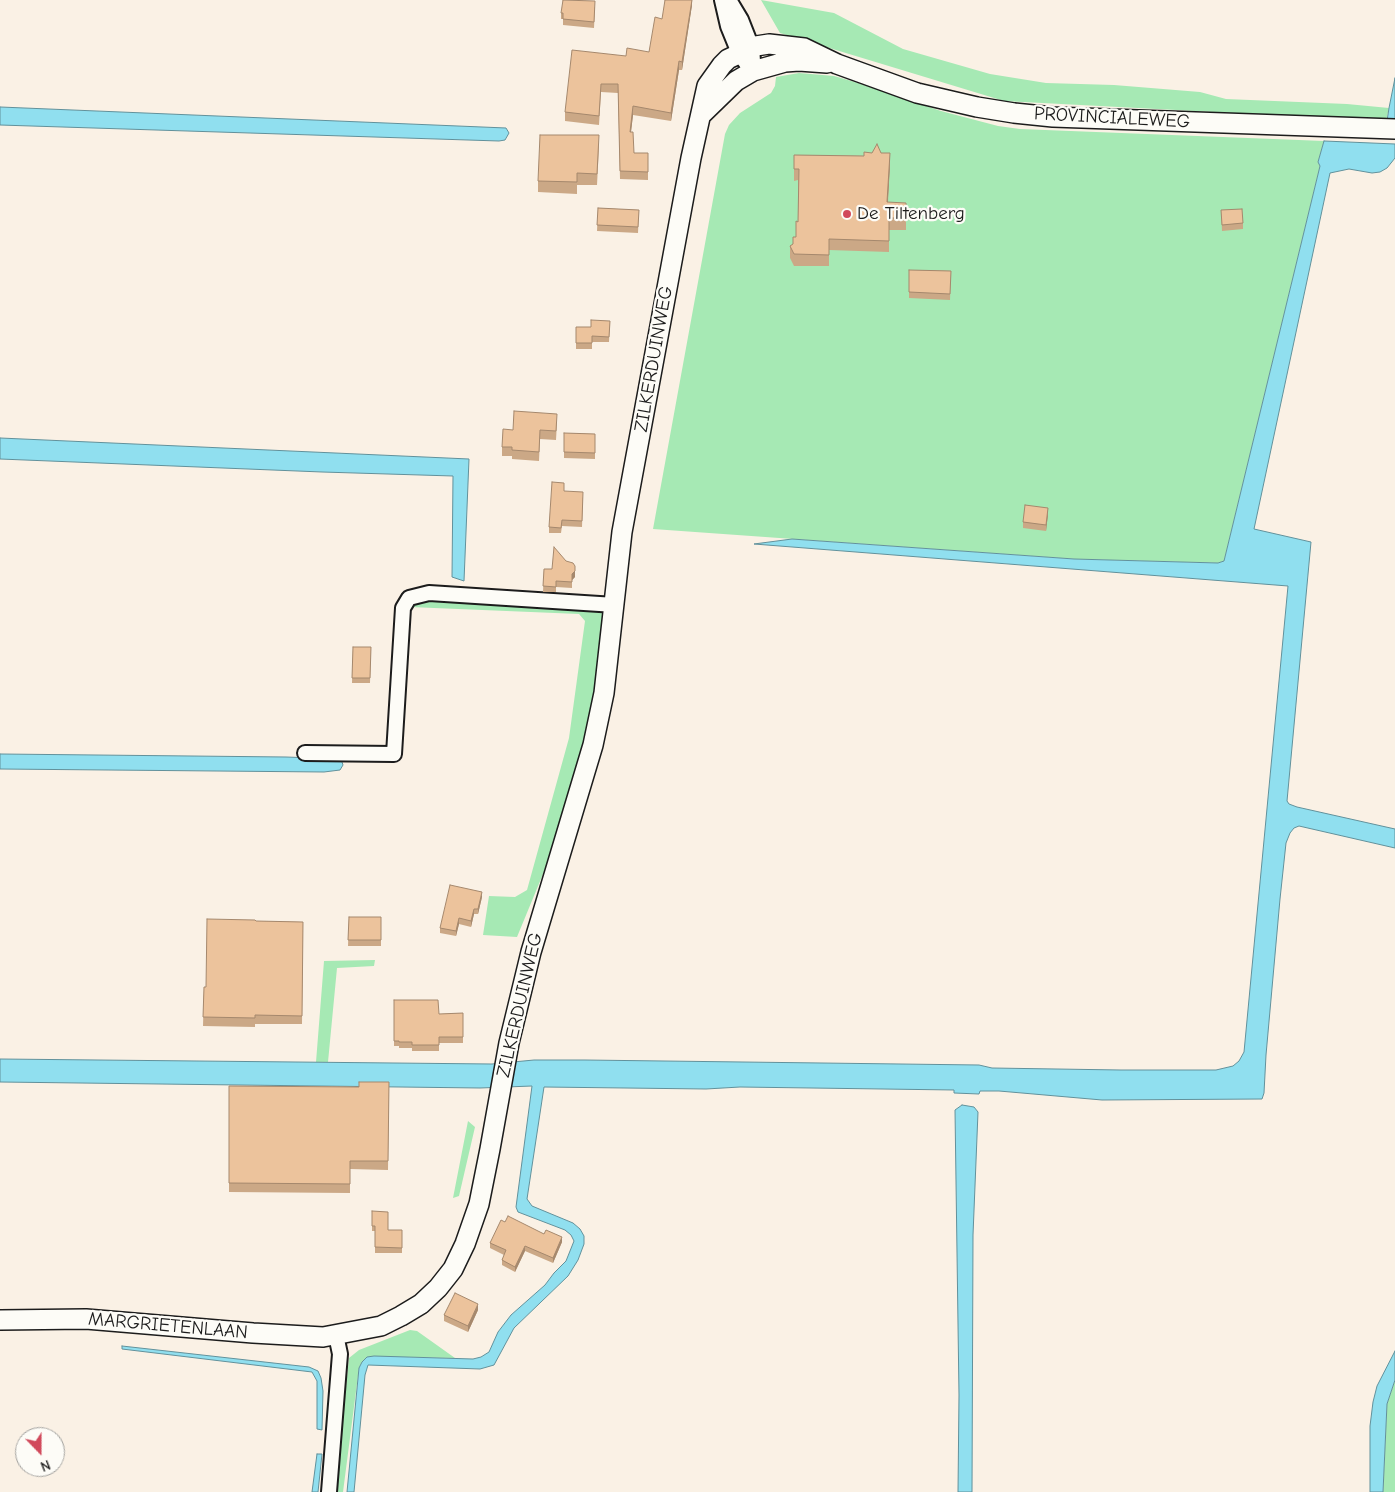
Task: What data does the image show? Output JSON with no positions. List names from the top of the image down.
{
  "streets": {
    "main road": ["PROVINCIALEWEG", "ZILKERDUINWEG", "MARGRIETENLAAN"]
  },
  "crossings": [
    ["PROVINCIALEWEG", "ZILKERDUINWEG"],
    ["ZILKERDUINWEG", "MARGRIETENLAAN"]
  ],
  "places": ["De Tiltenberg"],
  "north": "bottom"
}
